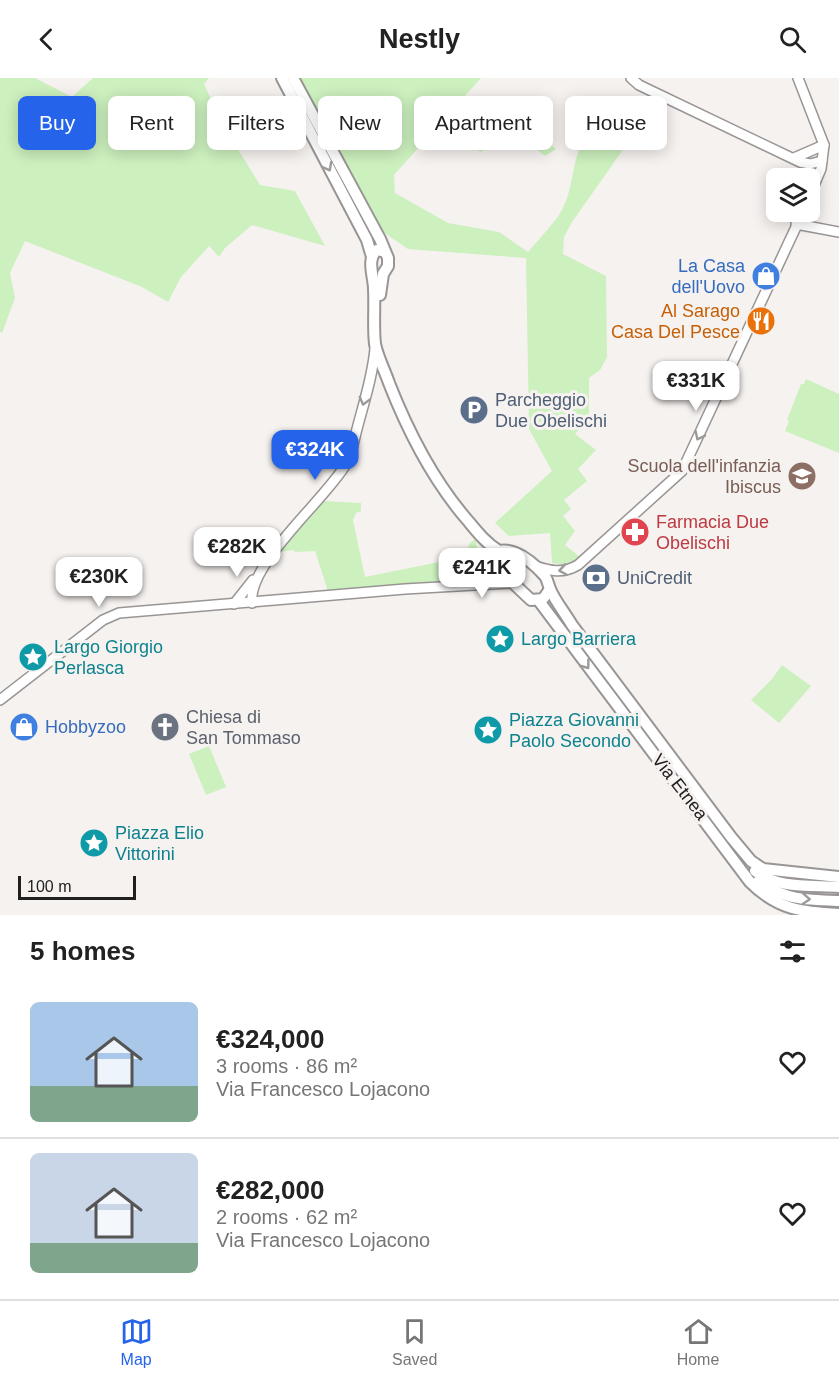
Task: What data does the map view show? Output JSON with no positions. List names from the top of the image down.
{
  "streets": {
    "main road": ["Via Etnea"]
  },
  "places": {
    "shop": ["La Casa dell'Uovo", "Hobbyzoo"],
    "restaurant": ["Al Sarago Casa Del Pesce"],
    "parking": ["Parcheggio Due Obelischi"],
    "school or university": ["Scuola dell'infanzia Ibiscus"],
    "pharmacy": ["Farmacia Due Obelischi"],
    "bank": ["UniCredit"],
    "place": [
      "Largo Barriera",
      "Largo Giorgio Perlasca",
      "Piazza Giovanni Paolo Secondo",
      "Piazza Elio Vittorini"
    ],
    "church": ["Chiesa di San Tommaso"]
  },
  "scale_bar": "100 m",
  "page": {
    "header": "Nestly",
    "chip": [
      "Buy",
      "Rent",
      "Filters",
      "New",
      "Apartment",
      "House"
    ],
    "price": [
      "€331K",
      "€324K",
      "€282K",
      "€241K",
      "€230K"
    ],
    "scale": "100 m",
    "heading": "5 homes",
    "list": [
      {
        "name": "€324,000",
        "note": "3 rooms · 86 m² · Via Francesco Lojacono"
      },
      {
        "name": "€282,000",
        "note": "2 rooms · 62 m² · Via Francesco Lojacono"
      }
    ],
    "tabs": ["Map", "Saved", "Home"]
  }
}
